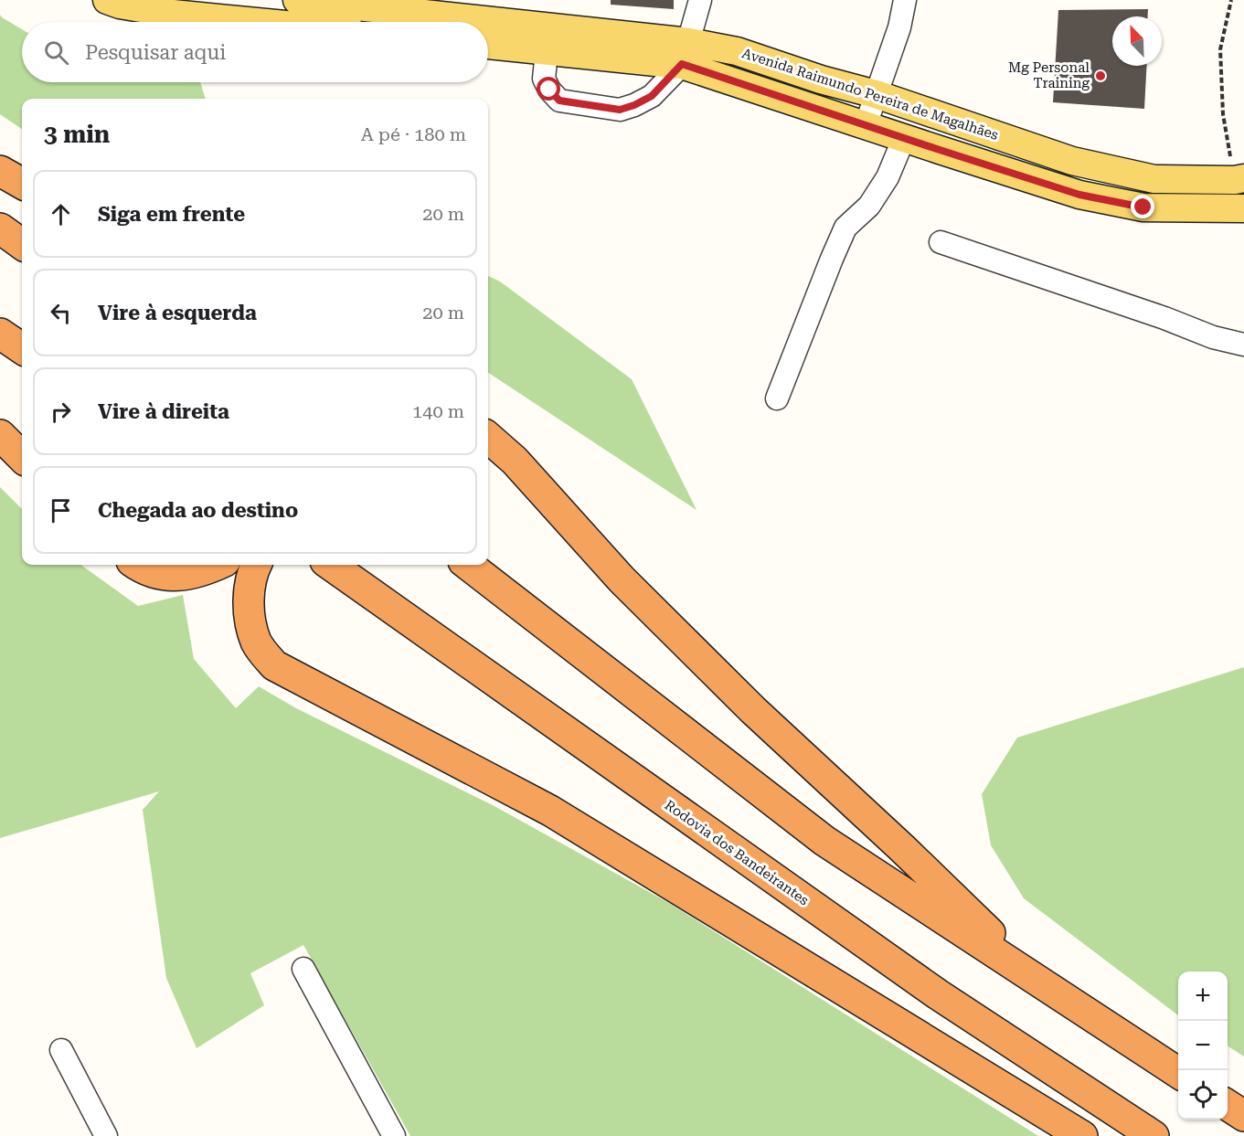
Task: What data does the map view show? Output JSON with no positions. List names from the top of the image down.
{
  "streets": {
    "highway": ["Rodovia dos Bandeirantes"],
    "main road": ["Avenida Raimundo Pereira de Magalhães"]
  },
  "places": ["Mg Personal Training"],
  "north": "top left",
  "page": {
    "search": "Pesquisar aqui",
    "heading": ["3 min", "A pé · 180 m"],
    "list": [
      ["Siga em frente", "20 m"],
      ["Vire à esquerda", "20 m"],
      ["Vire à direita", "140 m"],
      "Chegada ao destino"
    ],
    "map_buttons": ["+", "−"]
  }
}
